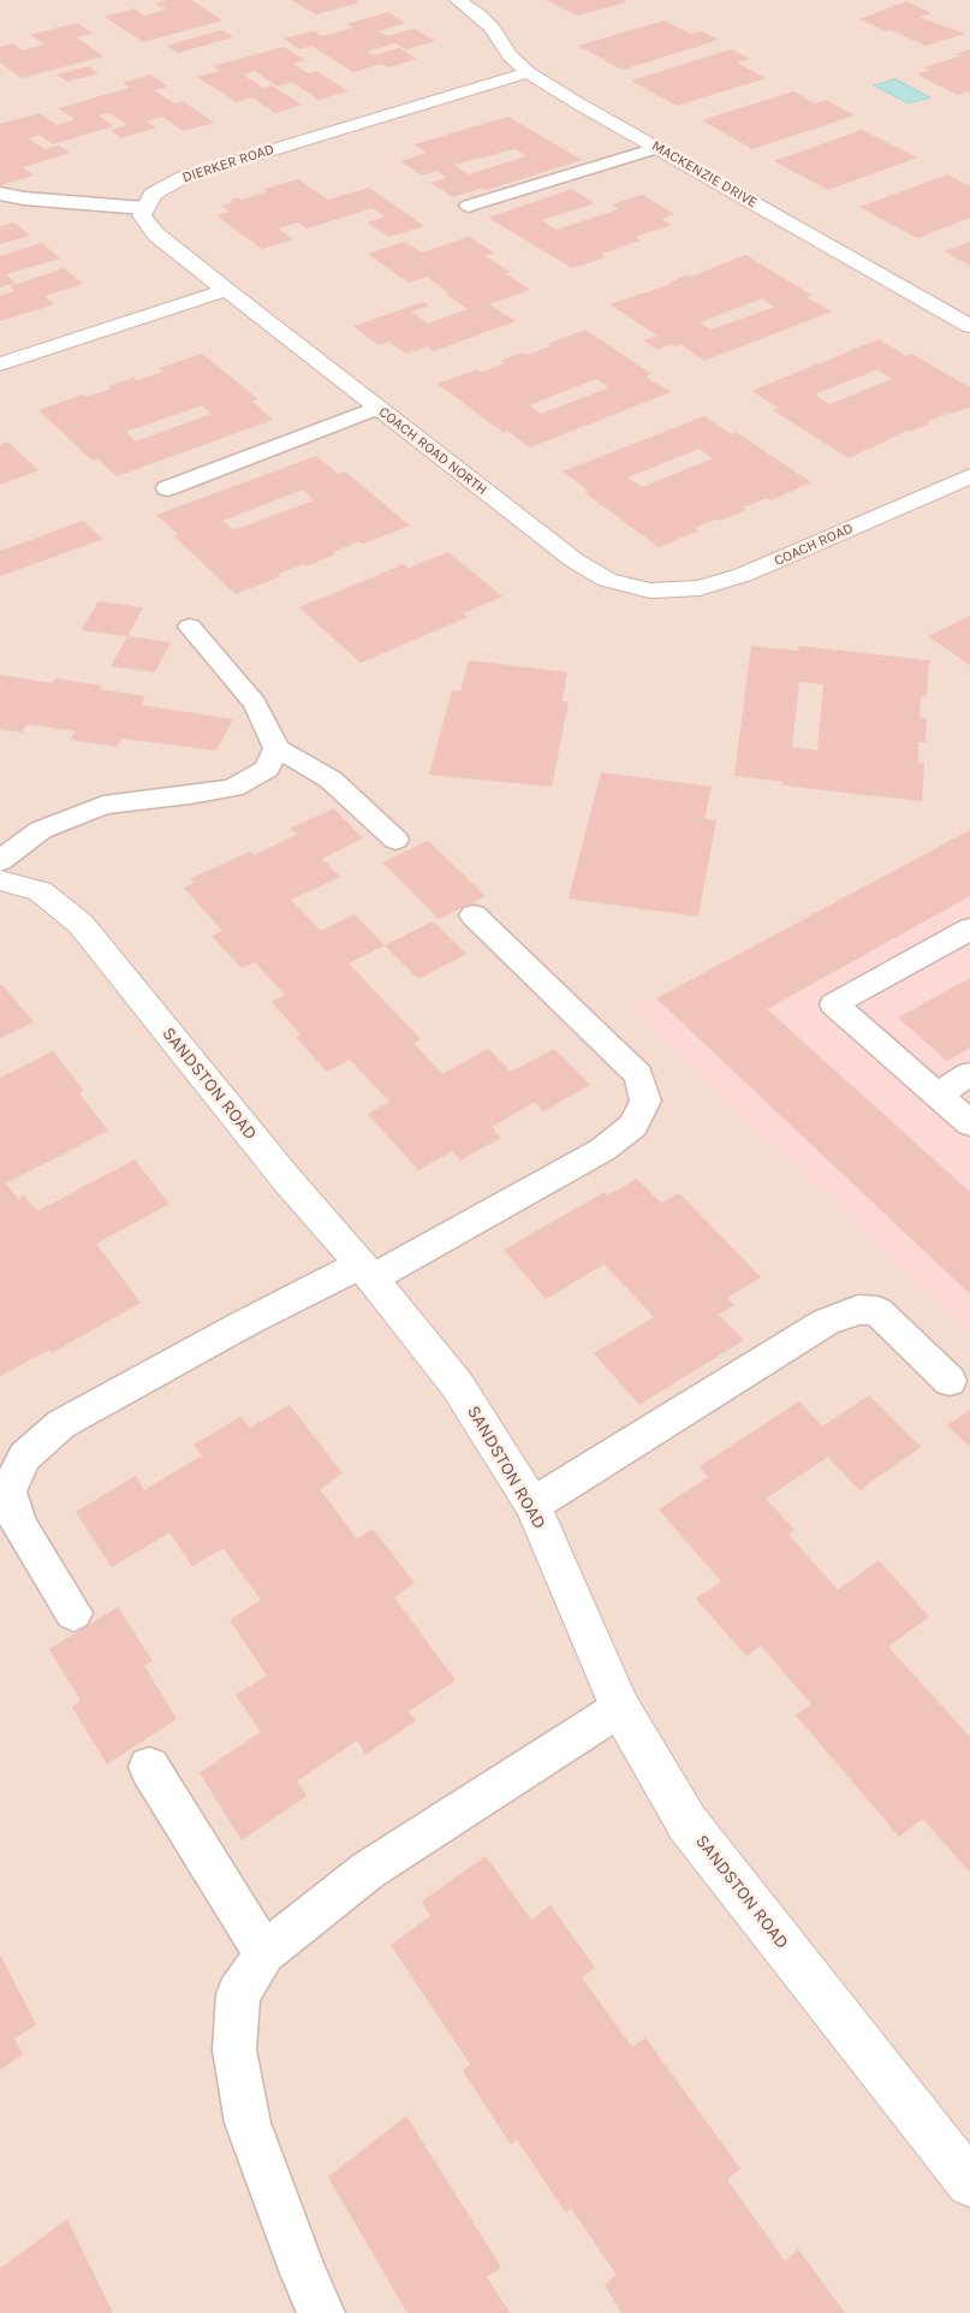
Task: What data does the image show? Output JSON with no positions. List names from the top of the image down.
{
  "streets": {
    "street": [
      "DIERKER ROAD",
      "MACKENZIE DRIVE",
      "COACH ROAD NORTH",
      "COACH ROAD",
      "SANDSTON ROAD"
    ]
  },
  "crossings": [
    ["DIERKER ROAD", "MACKENZIE DRIVE"],
    ["COACH ROAD NORTH", "COACH ROAD"]
  ]
}
